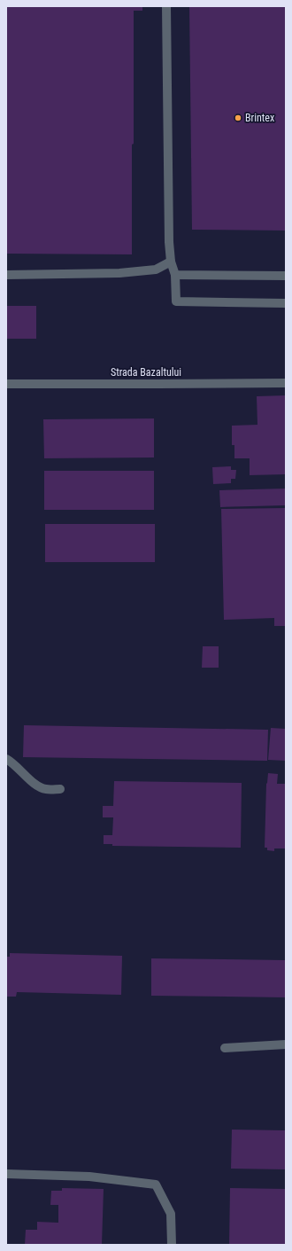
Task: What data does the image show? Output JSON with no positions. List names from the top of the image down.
{
  "streets": {
    "street": ["Strada Bazaltului"]
  },
  "places": ["Brintex"]
}
